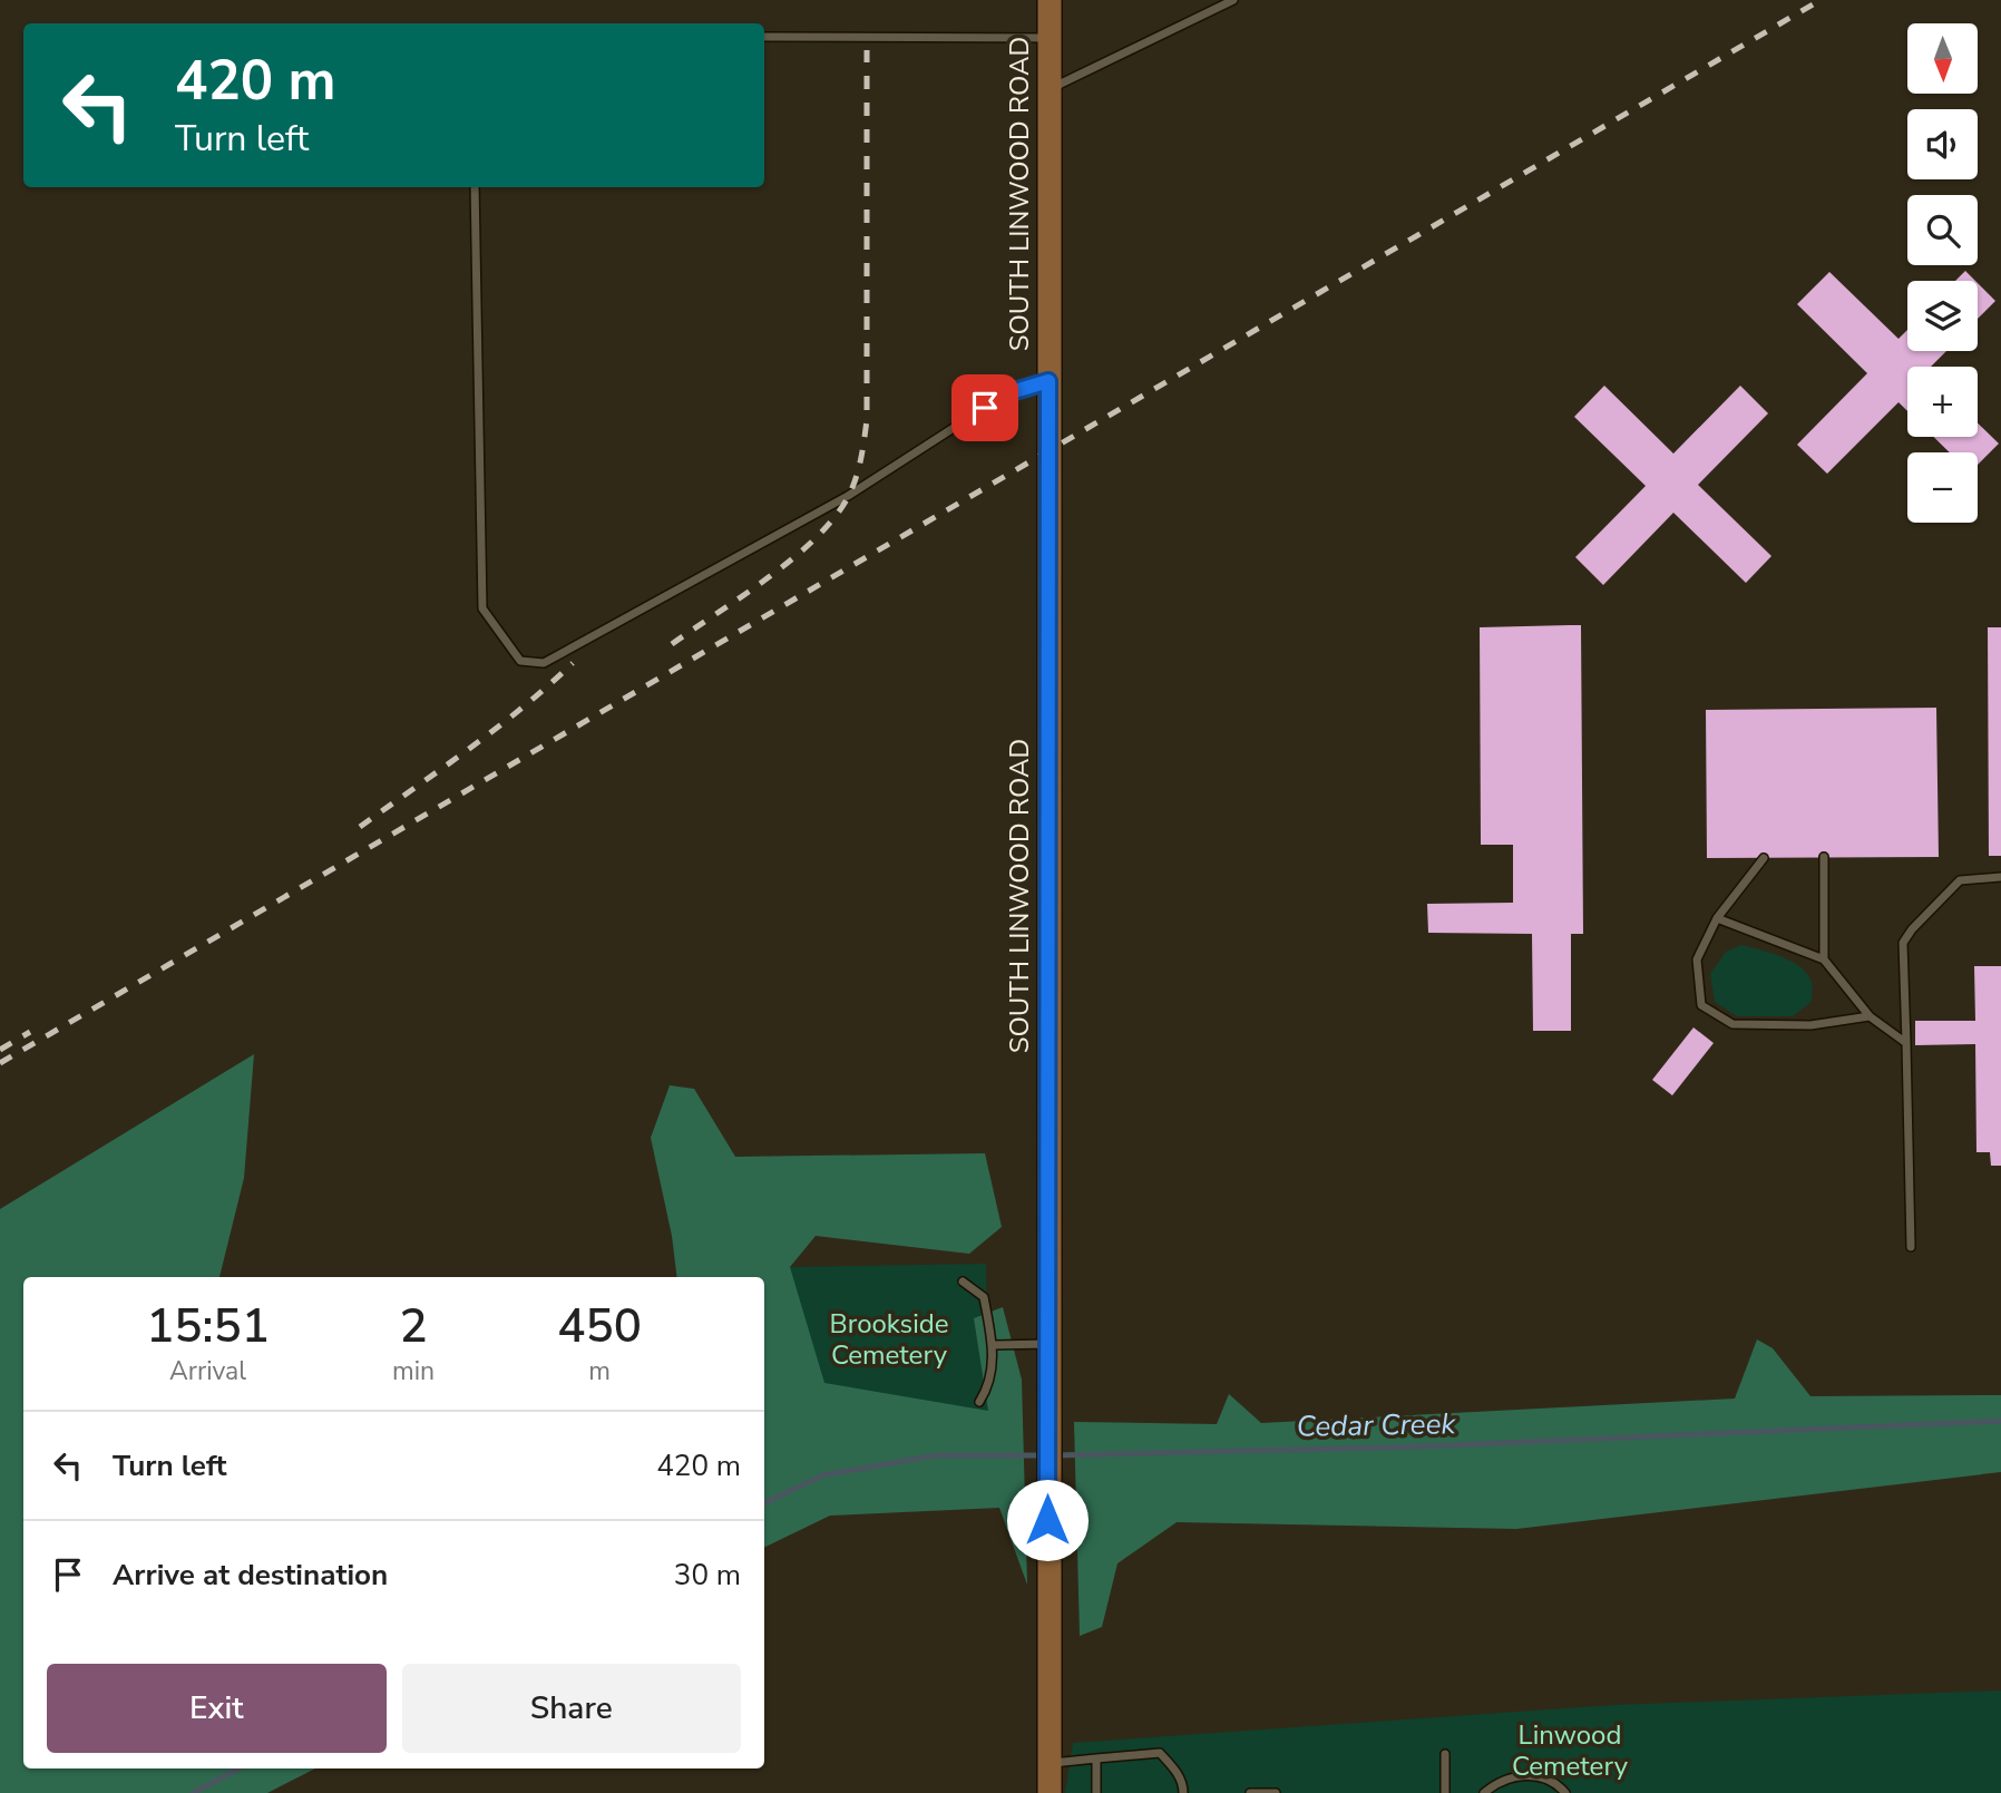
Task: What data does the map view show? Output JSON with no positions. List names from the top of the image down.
{
  "streets": {
    "main road": ["SOUTH LINWOOD ROAD"]
  },
  "water": ["Cedar Creek"],
  "parks": ["Brookside Cemetery", "Linwood Cemetery"],
  "north": "bottom",
  "page": {
    "map_buttons": ["+", "−"],
    "turn": ["420 m", "Turn left"],
    "eta": [
      "15:51",
      "Arrival",
      "2",
      "min",
      "450",
      "m"
    ],
    "list": [
      {
        "name": "Turn left",
        "value": "420 m"
      },
      {
        "name": "Arrive at destination",
        "value": "30 m"
      }
    ],
    "buttons": ["Exit", "Share"]
  }
}
